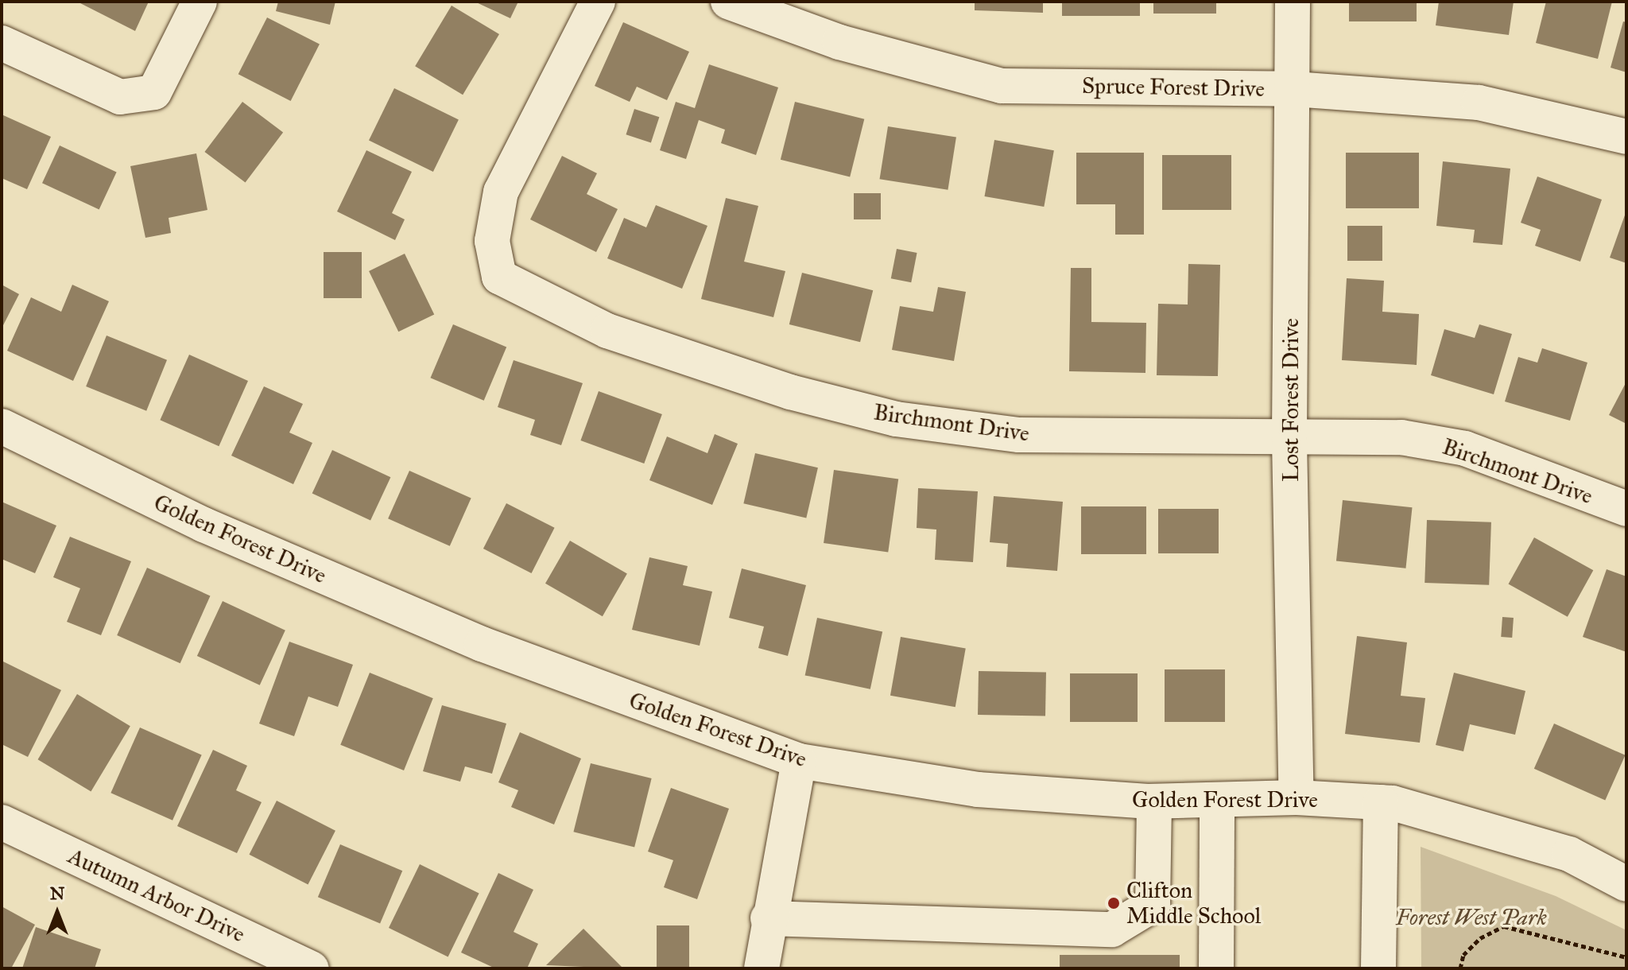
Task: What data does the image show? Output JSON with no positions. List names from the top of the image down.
{
  "streets": {
    "street": [
      "Spruce Forest Drive",
      "Lost Forest Drive",
      "Birchmont Drive",
      "Golden Forest Drive",
      "Autumn Arbor Drive"
    ]
  },
  "crossings": [
    ["Spruce Forest Drive", "Lost Forest Drive"],
    ["Lost Forest Drive", "Birchmont Drive"],
    ["Lost Forest Drive", "Golden Forest Drive"]
  ],
  "parks": ["Forest West Park"],
  "places": ["Clifton Middle School"],
  "north": "top"
}
